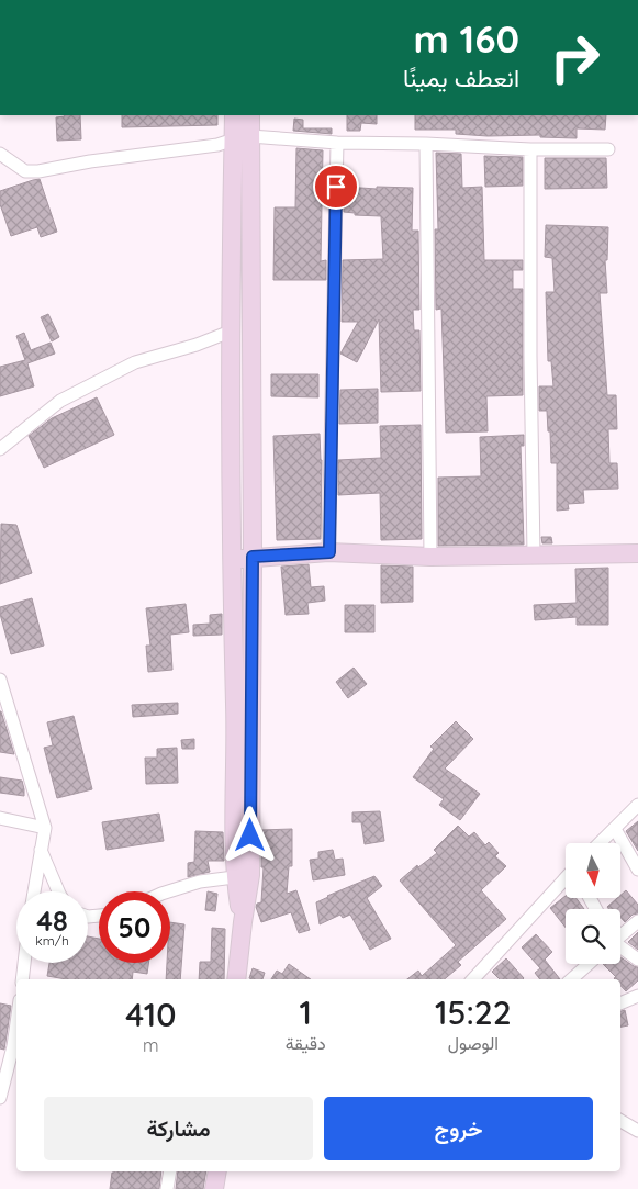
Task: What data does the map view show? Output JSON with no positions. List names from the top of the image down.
{
  "north": "bottom",
  "page": {
    "turn": ["160 m", "انعطف يمينًا"],
    "speed": "48 km/h",
    "limit": "50",
    "eta": [
      "15:22",
      "الوصول",
      "1",
      "دقيقة",
      "410",
      "m"
    ],
    "buttons": ["خروج", "مشاركة"]
  }
}
